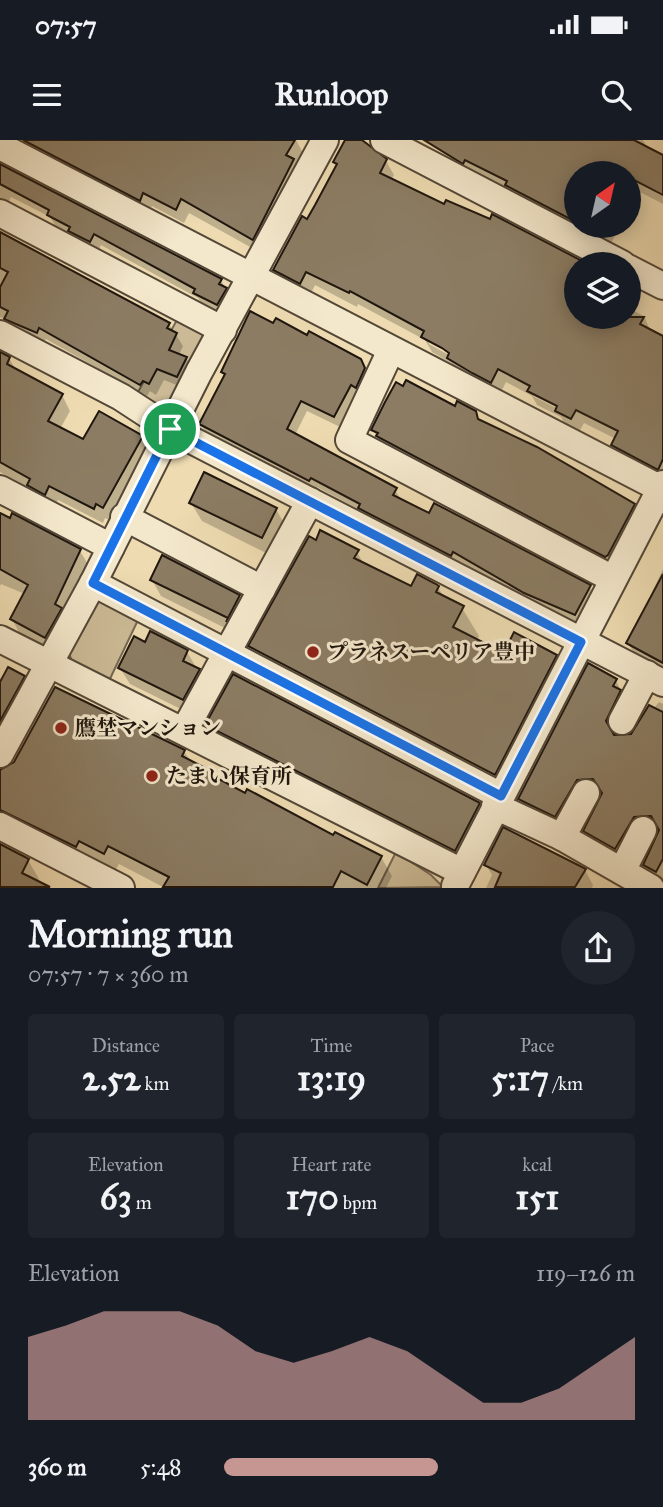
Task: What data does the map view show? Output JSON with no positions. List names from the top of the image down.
{
  "places": ["プラネスーペリア豊中", "鷹埜マンション", "たまい保育所"],
  "north": "top right",
  "page": {
    "status": "07:57",
    "header": "Runloop",
    "heading": ["Morning run", "07:57 · 7 × 360 m"],
    "stats": [
      ["Distance", "2.52 km"],
      ["Time", "13:19"],
      ["Pace", "5:17 /km"],
      ["Elevation", "63 m"],
      ["Heart rate", "170 bpm"],
      ["kcal", "151"]
    ],
    "chart": ["Elevation", "119–126 m"],
    "list": [
      {
        "name": "360 m",
        "note": "5:48"
      }
    ]
  }
}
